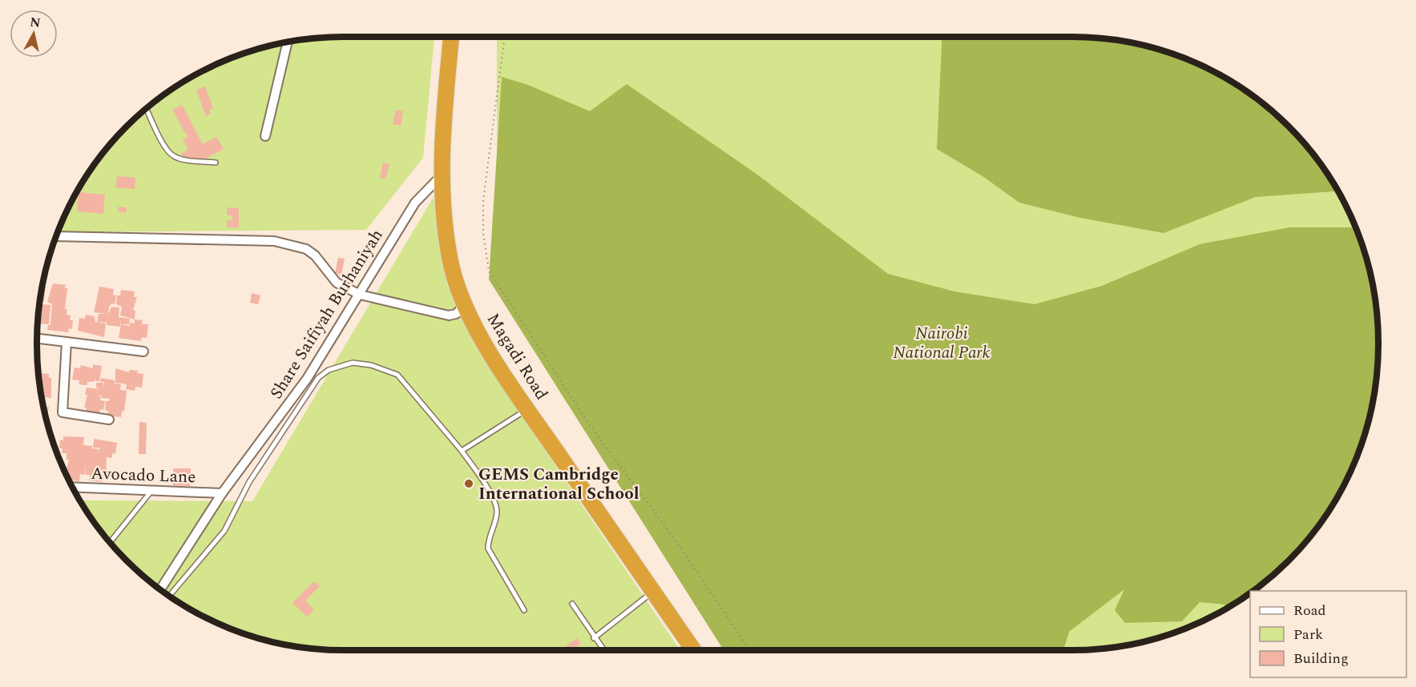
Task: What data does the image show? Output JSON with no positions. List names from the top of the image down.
{
  "streets": {
    "highway": ["Magadi Road"],
    "street": ["Share Saifiyah Burhaniyah", "Avocado Lane"]
  },
  "crossings": [
    ["Share Saifiyah Burhaniyah", "Magadi Road"],
    ["Share Saifiyah Burhaniyah", "Avocado Lane"]
  ],
  "parks": ["Nairobi National Park"],
  "places": ["GEMS Cambridge International School"],
  "legend": ["Road", "Park", "Building"],
  "north": "top"
}
